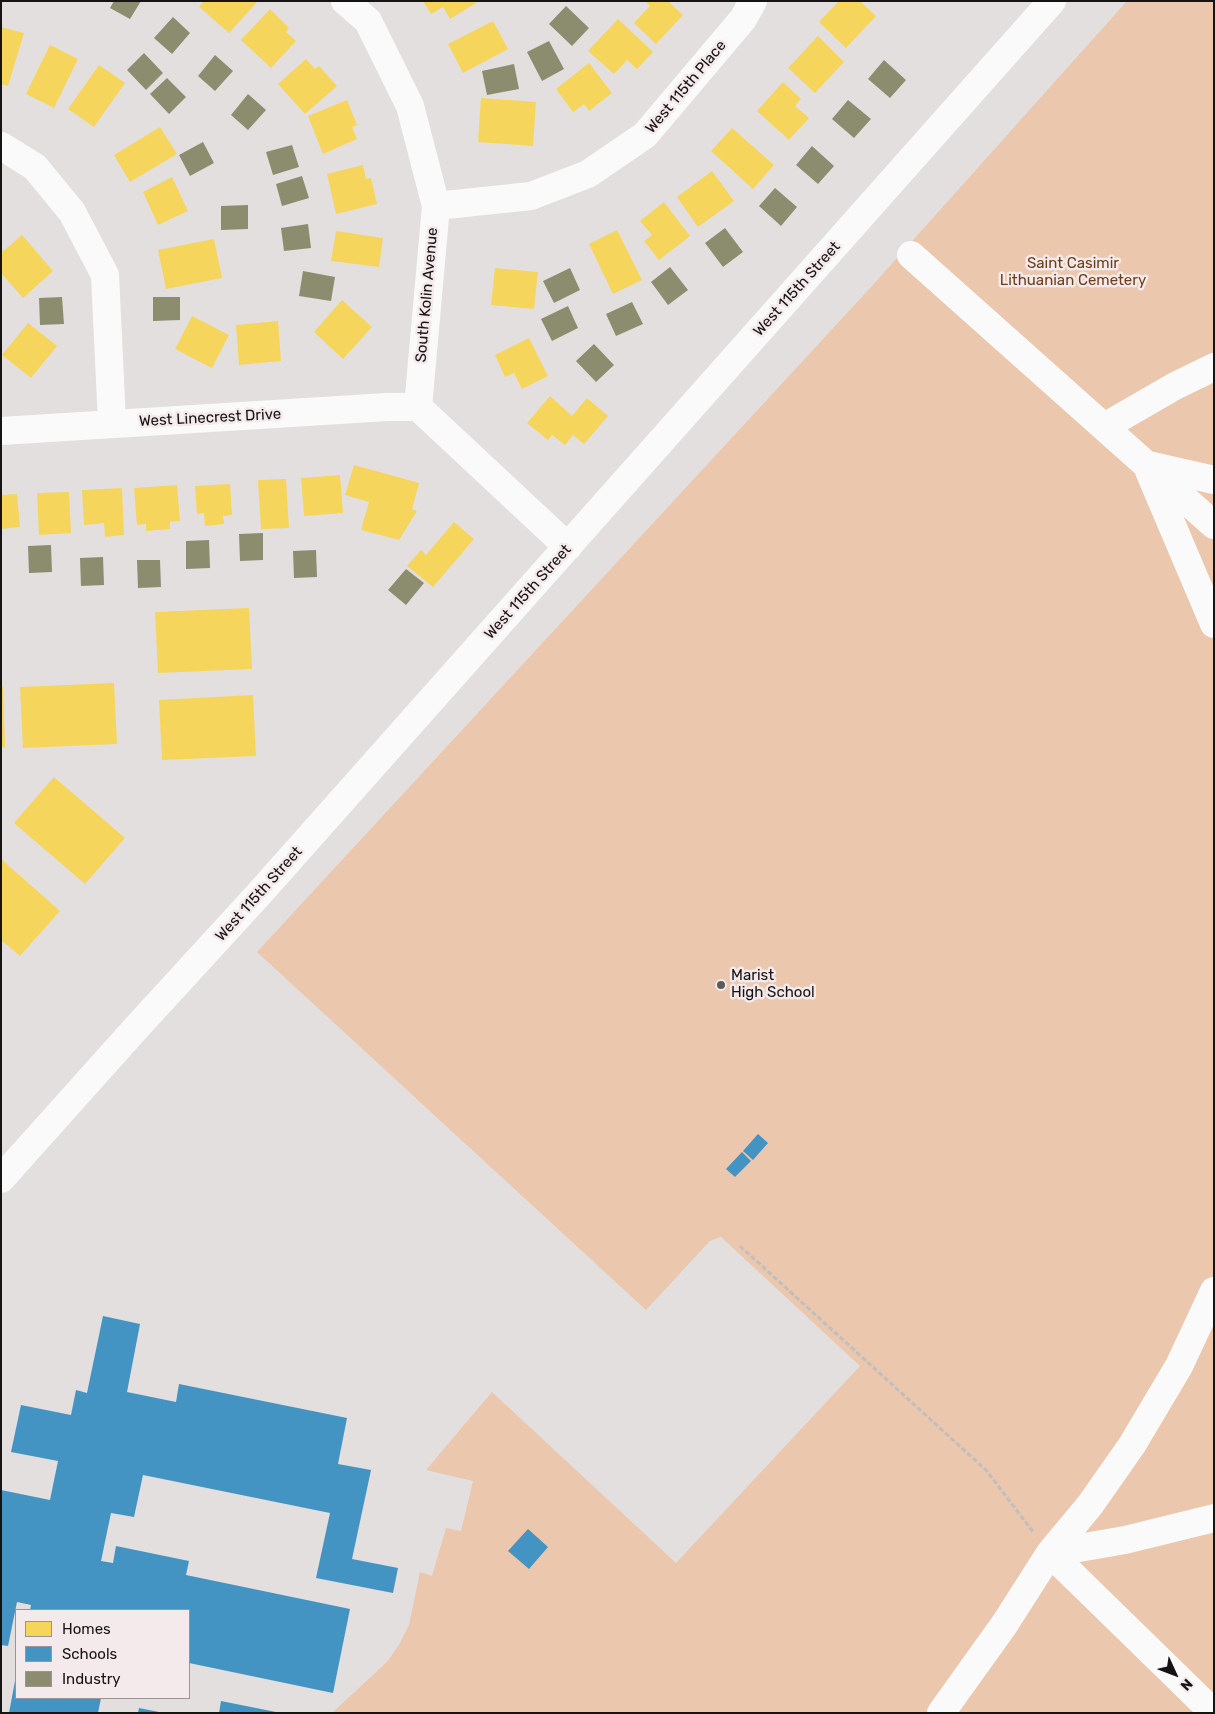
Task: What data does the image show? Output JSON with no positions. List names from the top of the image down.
{
  "streets": {
    "street": [
      "West 115th Place",
      "West 115th Street",
      "South Kolin Avenue",
      "West Linecrest Drive"
    ]
  },
  "crossings": [
    ["West 115th Place", "South Kolin Avenue"],
    ["South Kolin Avenue", "West Linecrest Drive"]
  ],
  "parks": ["Saint Casimir Lithuanian Cemetery"],
  "places": ["Marist High School"],
  "legend": ["Homes", "Schools", "Industry"],
  "north": "bottom right"
}
